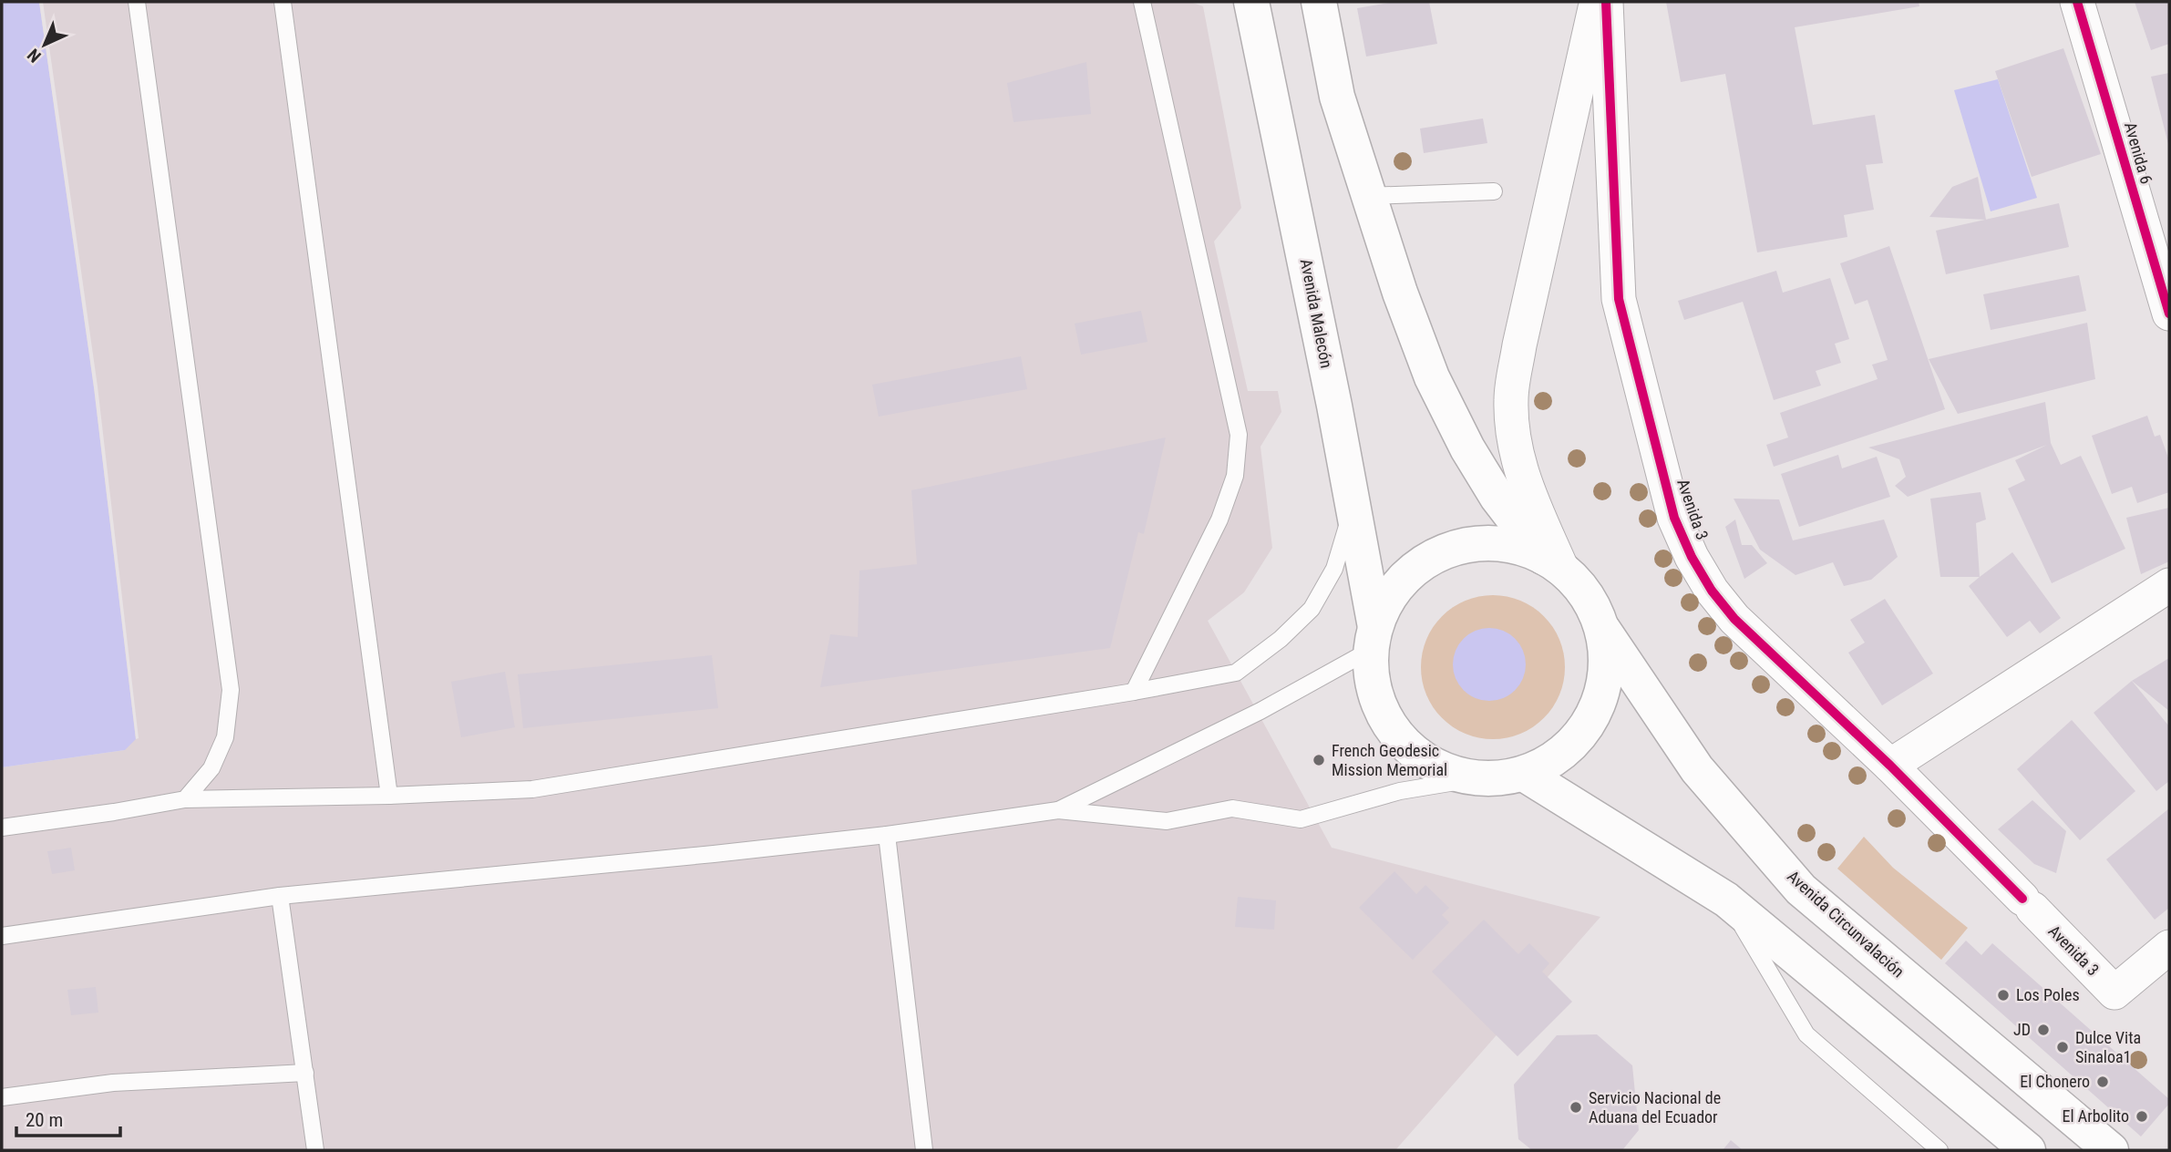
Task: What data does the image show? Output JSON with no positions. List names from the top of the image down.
{
  "streets": {
    "main road": ["Avenida Malecón", "Avenida Circunvalación"],
    "street": ["Avenida 6", "Avenida 3"]
  },
  "crossings": [
    ["Avenida Malecón", "Avenida Circunvalación"]
  ],
  "places": [
    "French Geodesic Mission Memorial",
    "Los Poles",
    "JD",
    "Dulce Vita Sinaloa1",
    "El Chonero",
    "Servicio Nacional de Aduana del Ecuador",
    "El Arbolito"
  ],
  "scale_bar": "20 m",
  "north": "bottom left"
}
